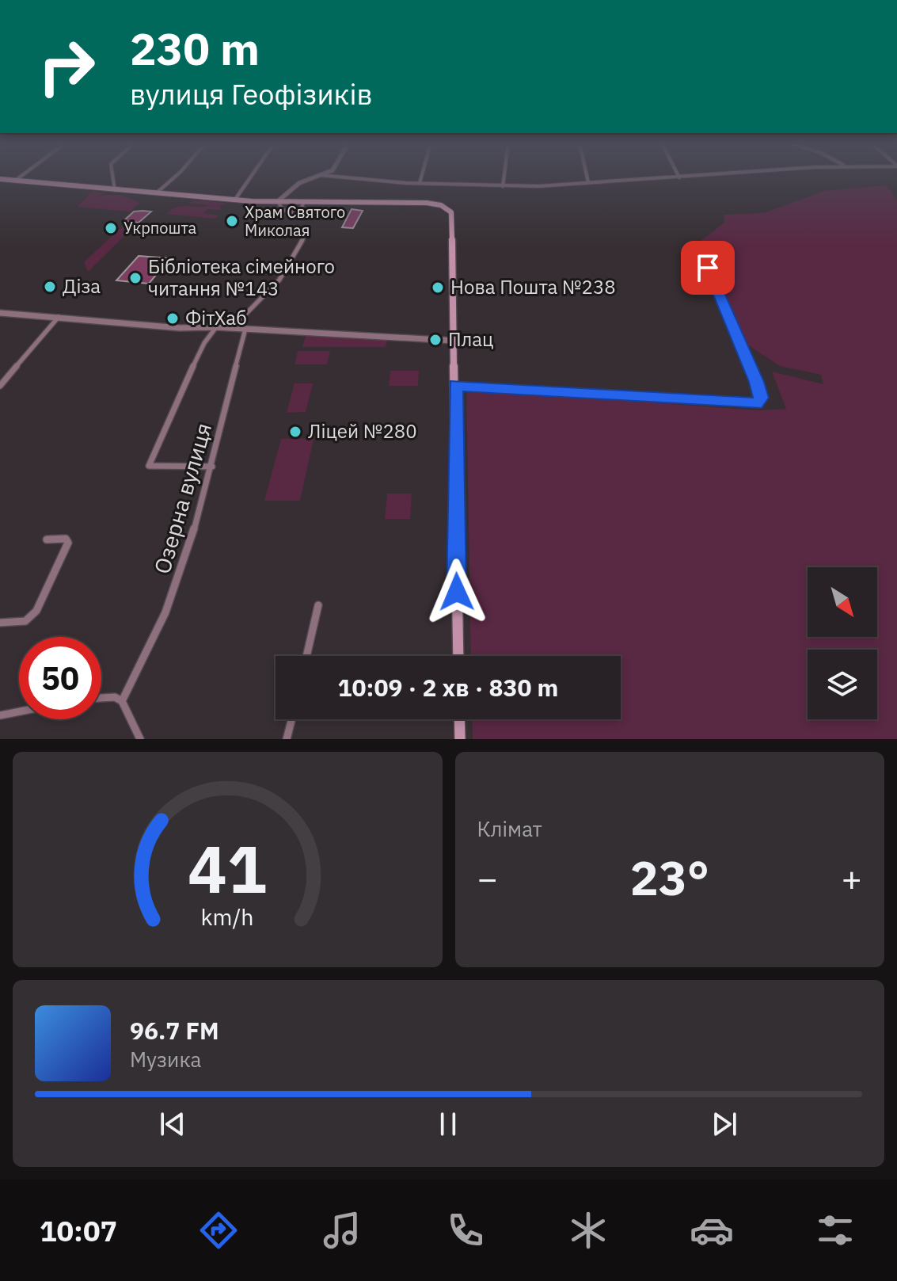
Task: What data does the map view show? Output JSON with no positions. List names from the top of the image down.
{
  "streets": {
    "street": ["Озерна вулиця"]
  },
  "places": [
    "Храм Святого Миколая",
    "Укрпошта",
    "Бібліотека сімейного читання №143",
    "Діза",
    "Нова Пошта №238",
    "ФітХаб",
    "Плац",
    "Ліцей №280"
  ],
  "north": "bottom right",
  "page": {
    "turn": ["230 m", "вулиця Геофізиків"],
    "limit": "50",
    "trip": "10:09 · 2 хв · 830 m",
    "tile": "Клімат",
    "heat": ["−", "23°", "+"],
    "song": ["96.7 FM", "Музика"],
    "tabs": "10:07",
    "gauge": ["41", "km/h"]
  }
}
